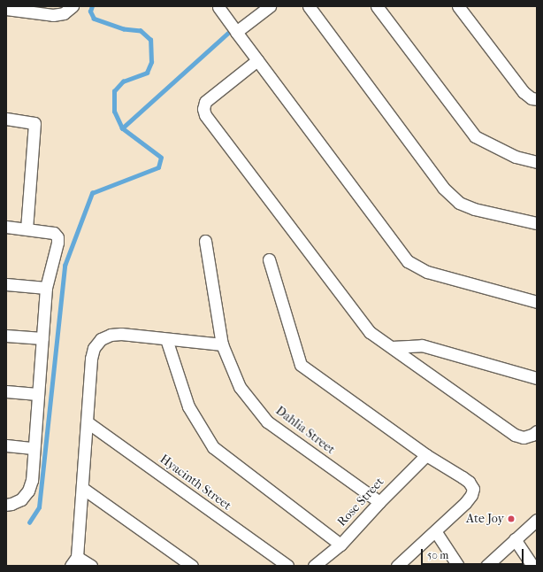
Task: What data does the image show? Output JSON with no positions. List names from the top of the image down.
{
  "streets": {
    "street": ["Dahlia Street", "Hyacinth Street", "Rose Street"]
  },
  "crossings": [
    ["Dahlia Street", "Rose Street"]
  ],
  "places": ["Ate Joy"],
  "scale_bar": "50 m"
}
